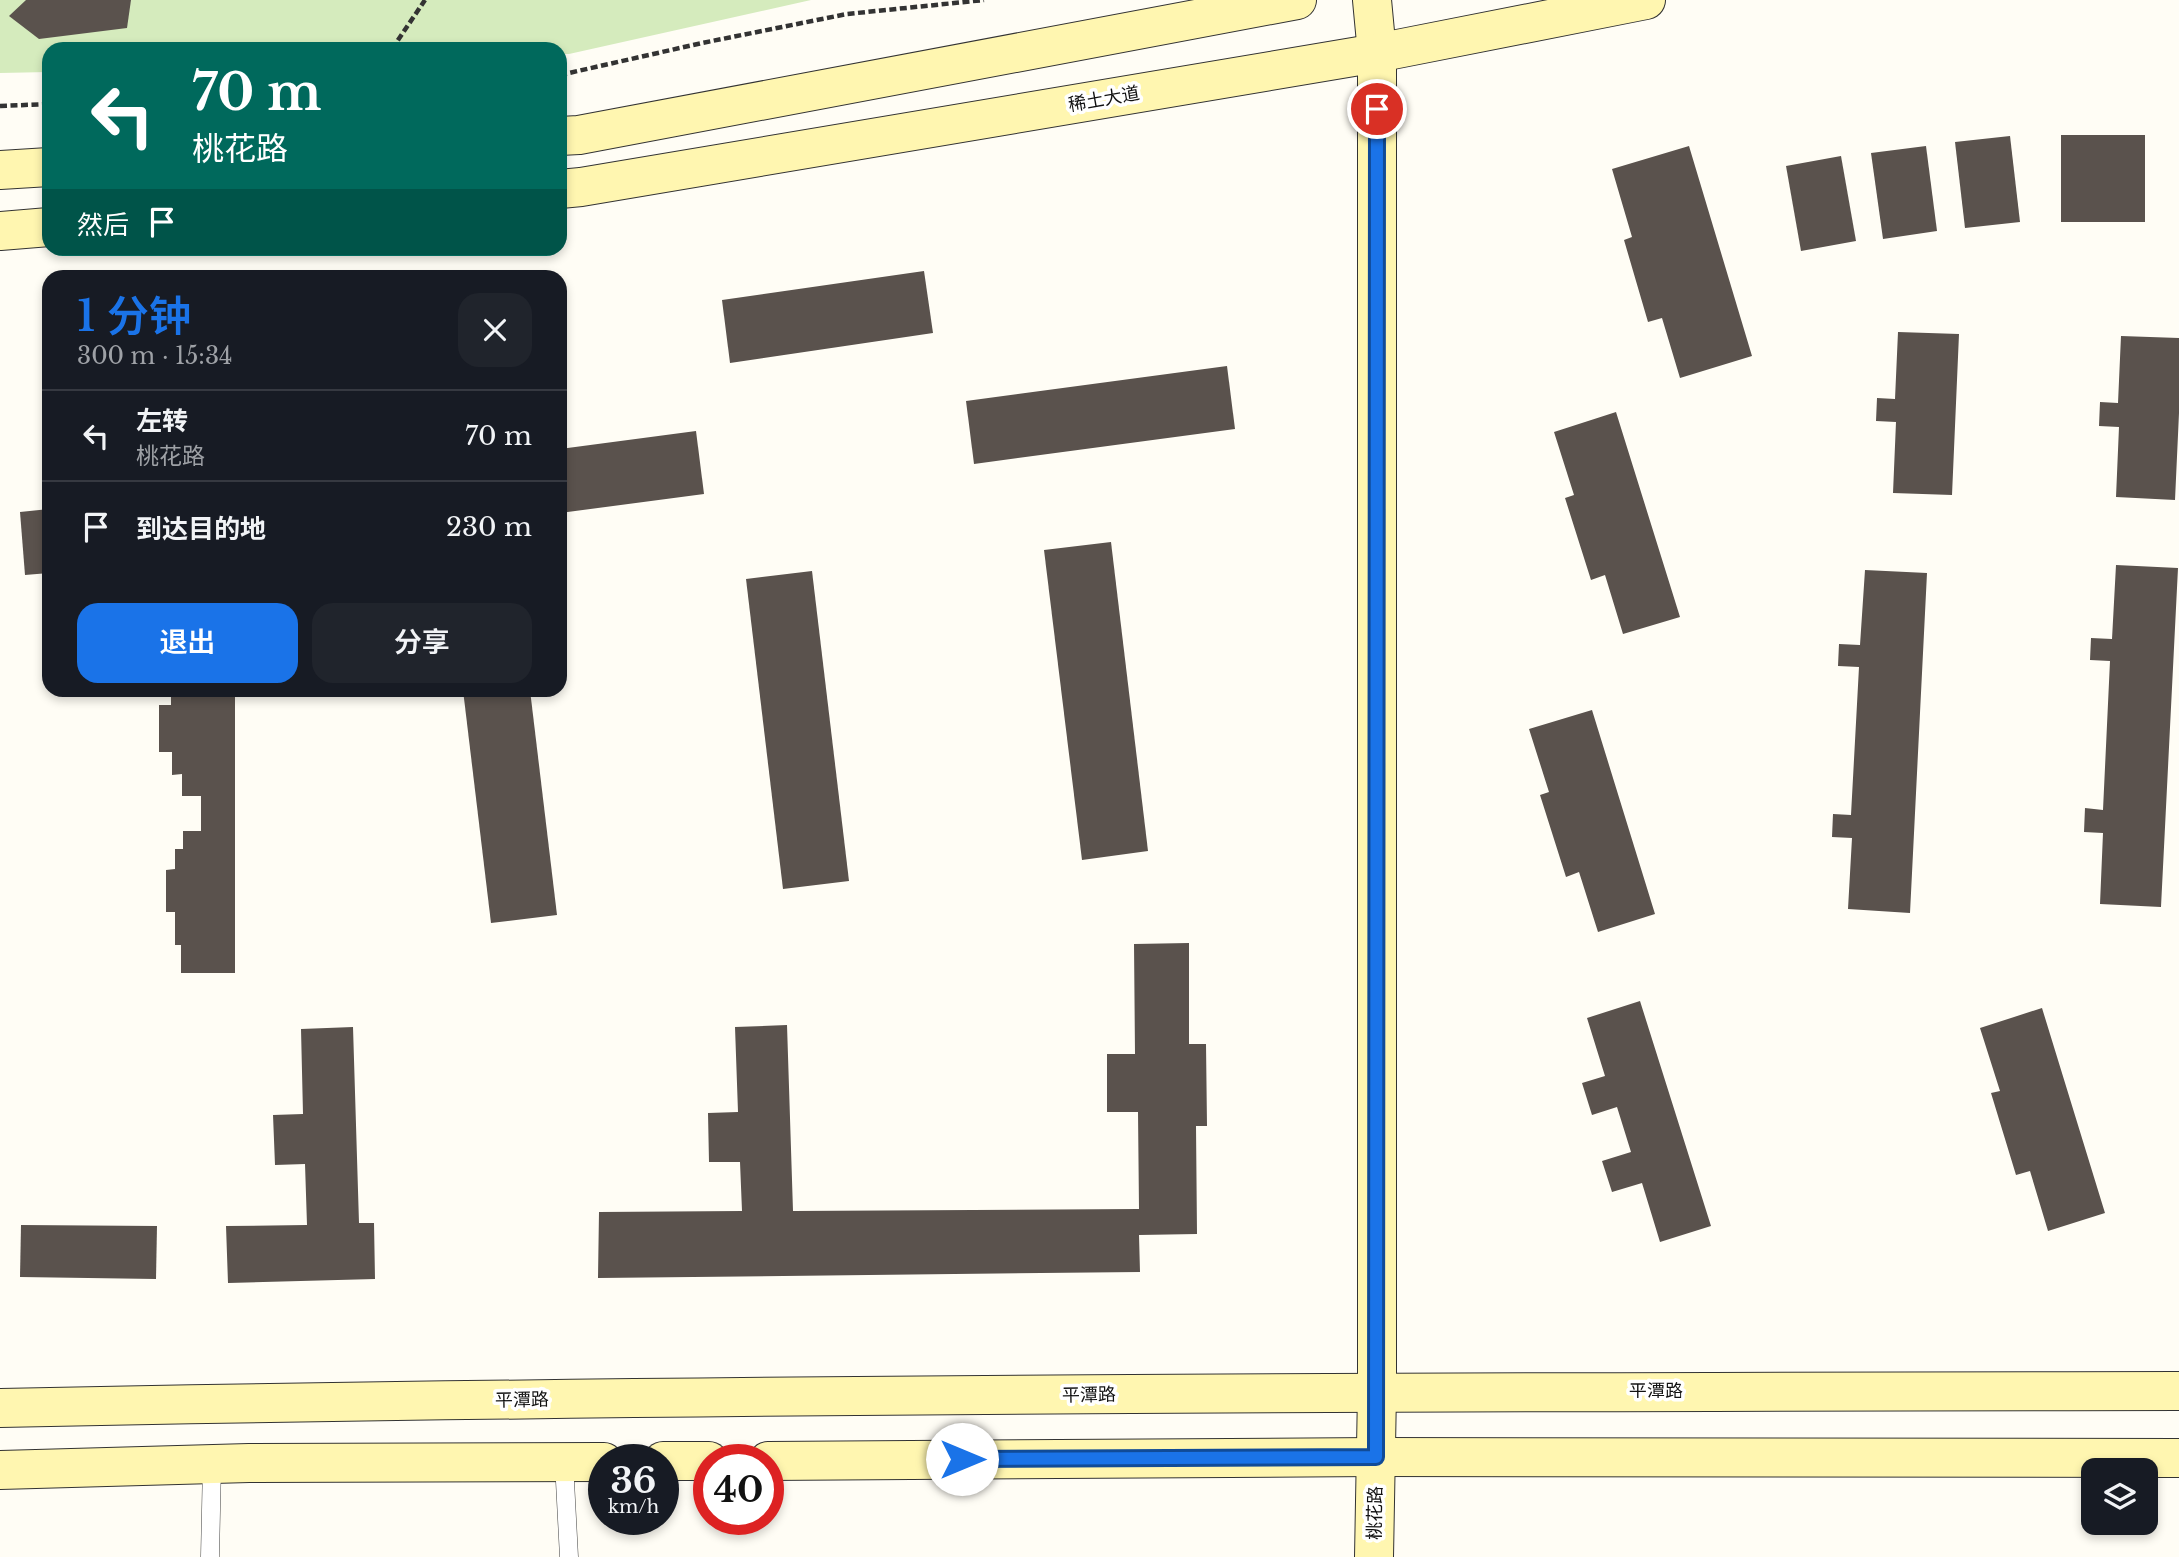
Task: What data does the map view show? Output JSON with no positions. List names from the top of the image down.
{
  "streets": {
    "street": ["稀土大道", "平潭路", "桃花路"]
  },
  "crossings": [
    ["稀土大道", "桃花路"],
    ["平潭路", "桃花路"]
  ],
  "page": {
    "turn": ["70 m", "桃花路"],
    "then": "然后",
    "heading": ["1 分钟", "300 m · 15:34"],
    "list": [
      {
        "name": "左转",
        "note": "桃花路",
        "value": "70 m"
      },
      {
        "name": "到达目的地",
        "value": "230 m"
      }
    ],
    "buttons": ["退出", "分享"],
    "speed": "36 km/h",
    "limit": "40"
  }
}
